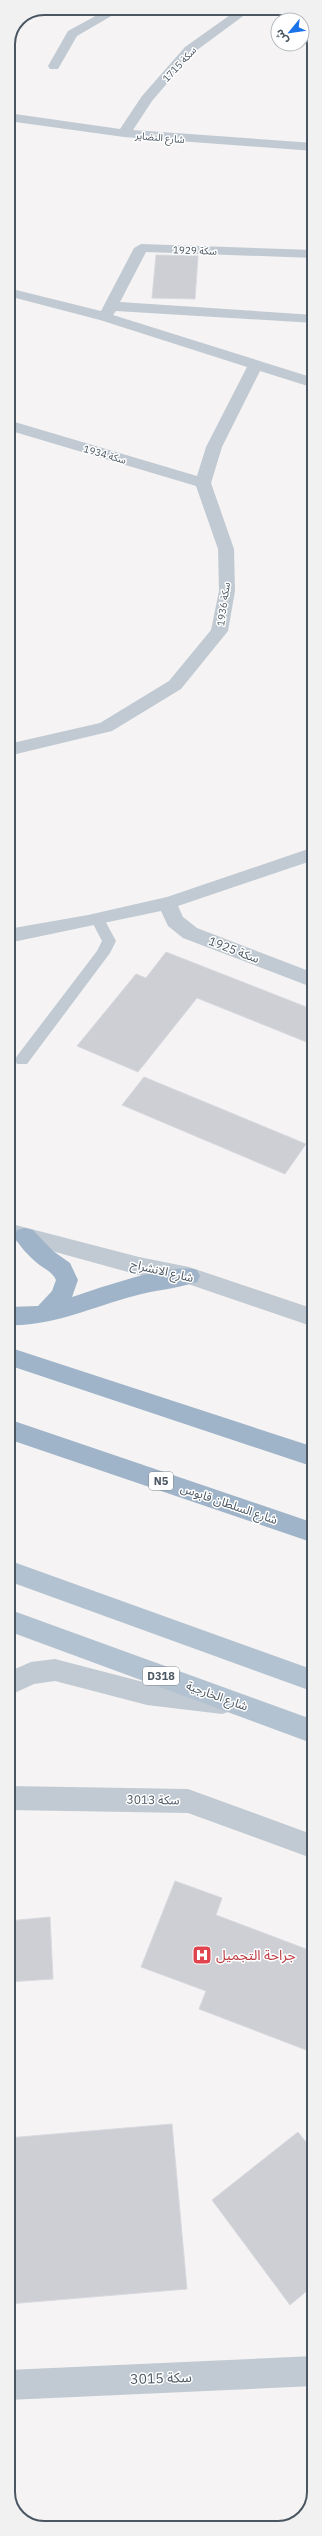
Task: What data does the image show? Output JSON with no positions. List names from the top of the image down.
{
  "streets": {
    "highway": ["N5", "شارع السلطان قابوس"],
    "main road": ["D318", "شارع الخارجية"],
    "street": [
      "سكة 1715",
      "شارع النضاير",
      "سكة 1929",
      "سكة 1934",
      "سكة 1936",
      "سكة 1925",
      "شارع الانشراح",
      "سكة 3013",
      "سكة 3015"
    ]
  },
  "crossings": [
    ["سكة 1715", "شارع النضاير"],
    ["سكة 1934", "سكة 1936"]
  ],
  "places": {
    "hospital": ["جراحة التجميل"]
  },
  "north": "bottom left"
}
